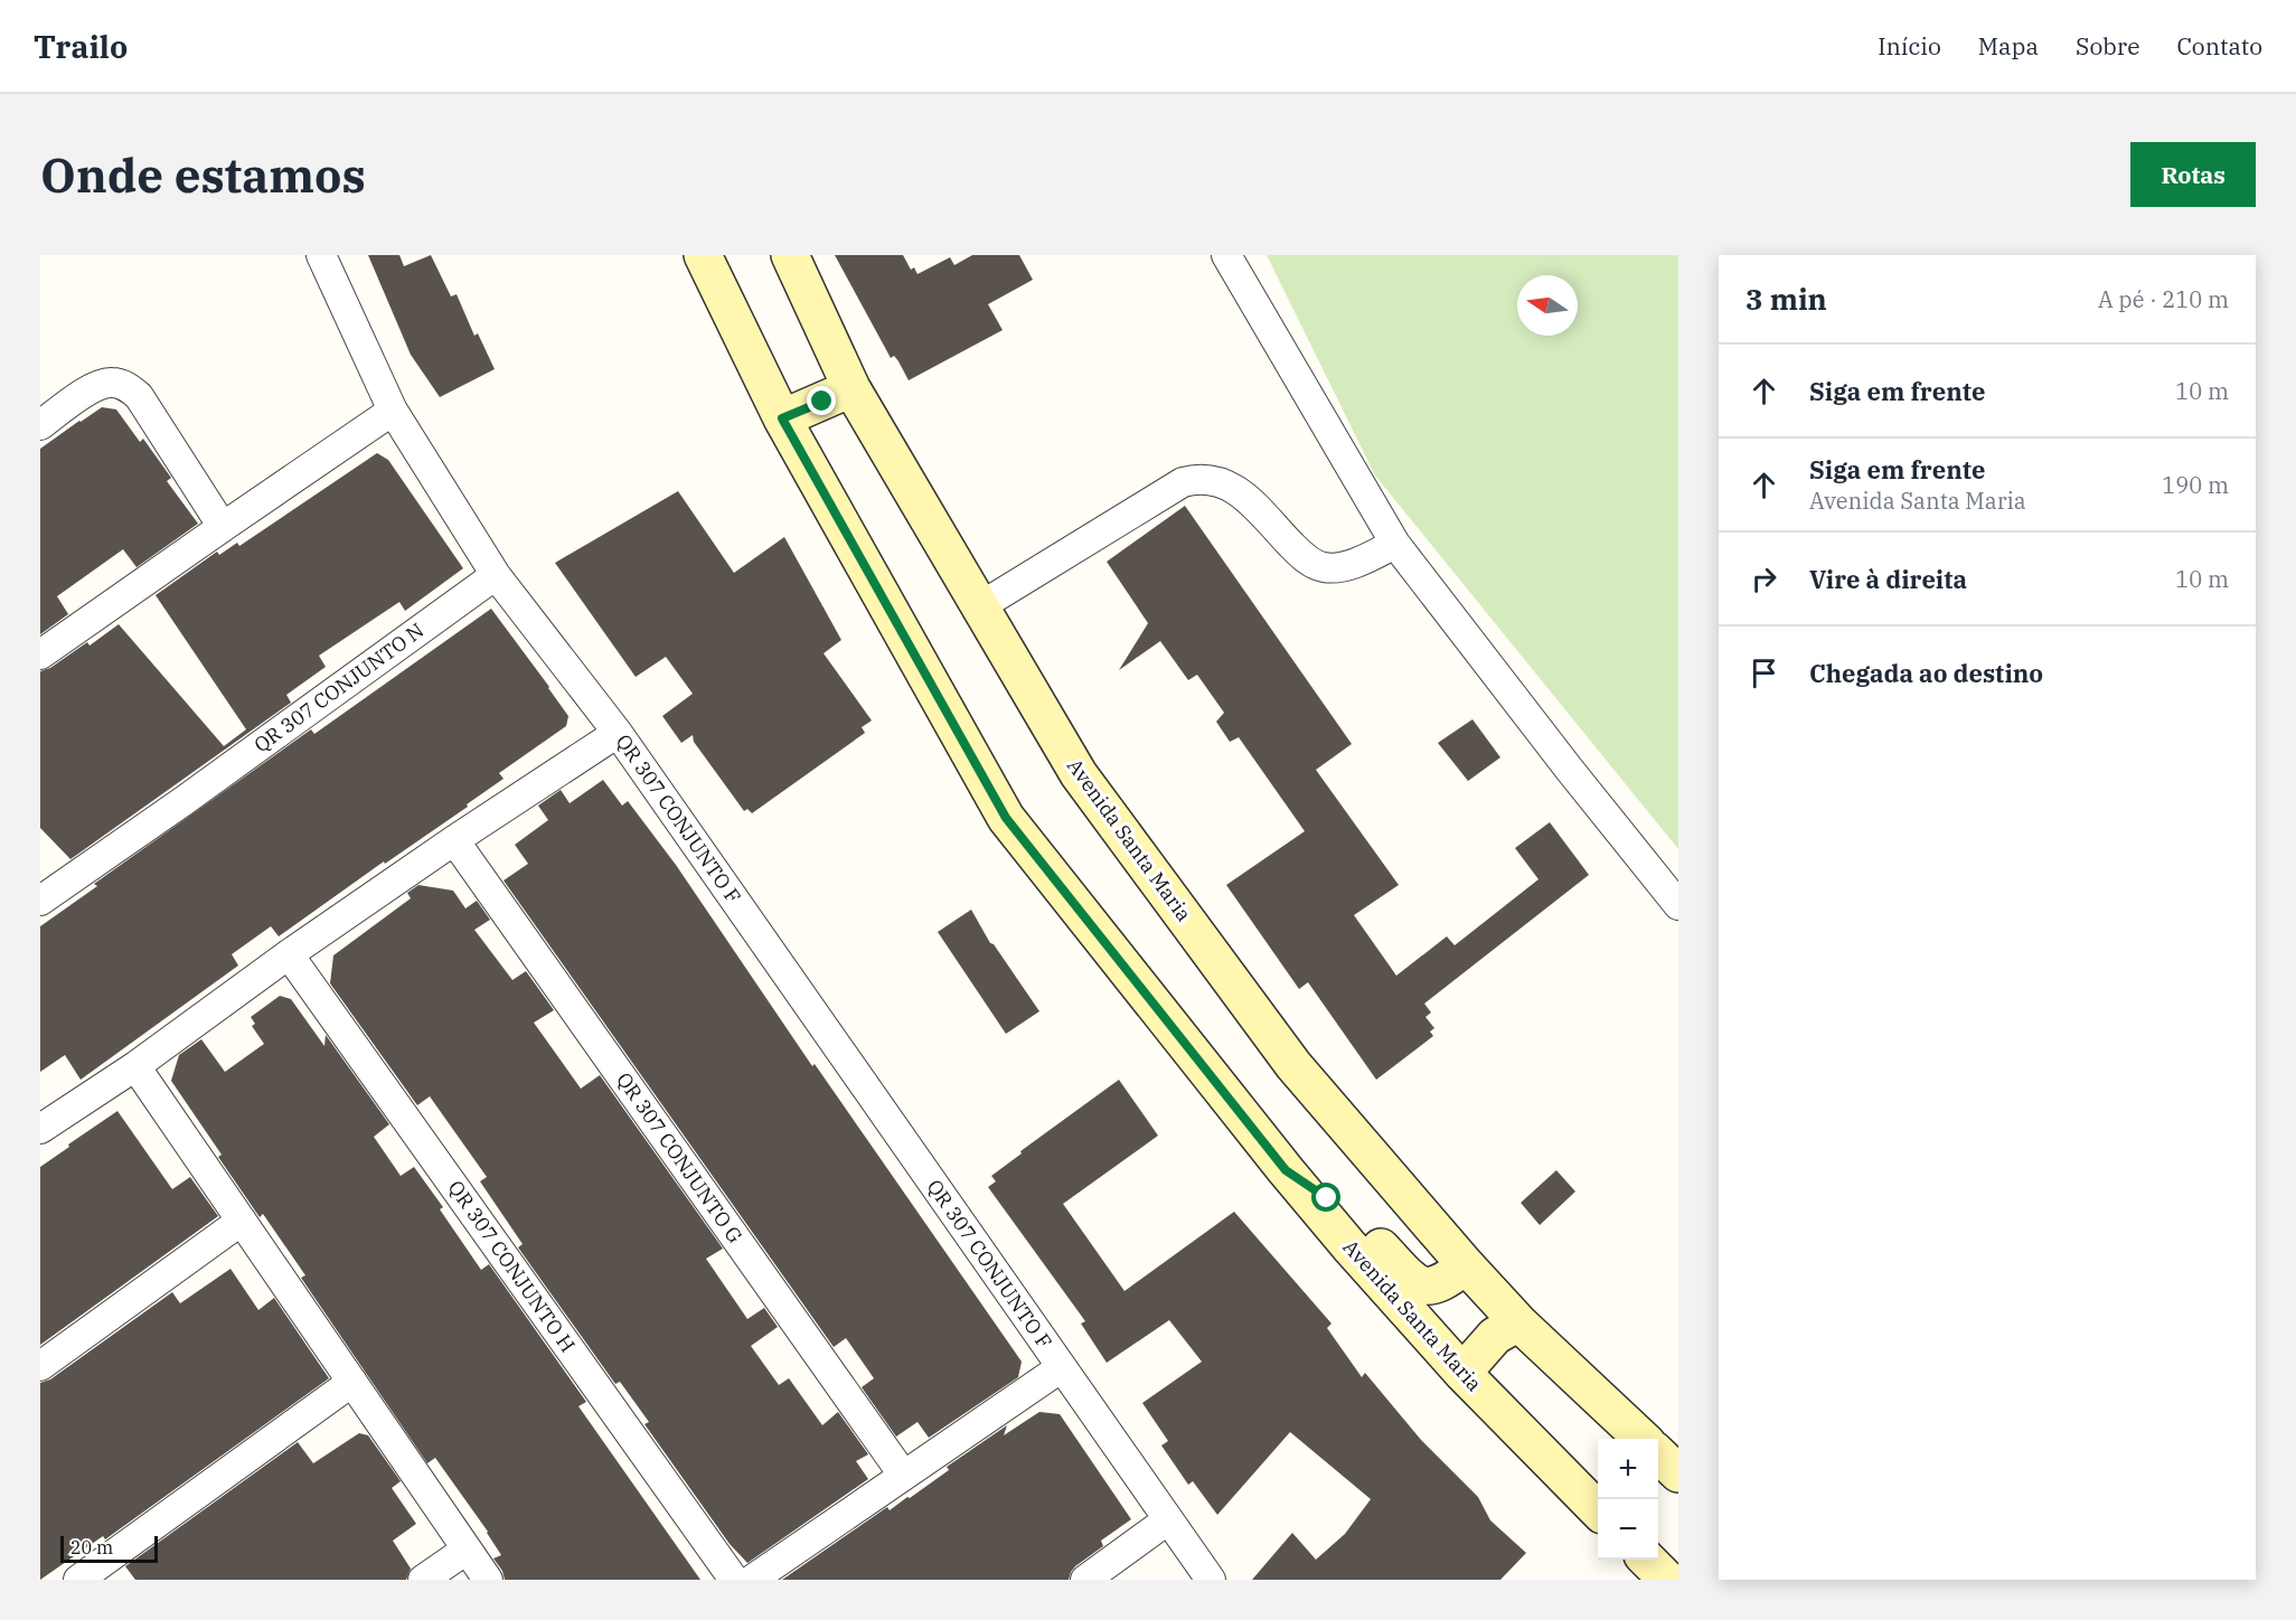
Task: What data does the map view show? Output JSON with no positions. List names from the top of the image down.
{
  "streets": {
    "main road": ["Avenida Santa Maria"],
    "street": [
      "QR 307 CONJUNTO N",
      "QR 307 CONJUNTO F",
      "QR 307 CONJUNTO G",
      "QR 307 CONJUNTO H"
    ]
  },
  "crossings": [
    ["QR 307 CONJUNTO N", "QR 307 CONJUNTO F"]
  ],
  "scale_bar": "20 m",
  "north": "left",
  "page": {
    "header": "Trailo",
    "nav": [
      "Início",
      "Mapa",
      "Sobre",
      "Contato"
    ],
    "buttons": "Rotas",
    "title": "Onde estamos",
    "heading": ["3 min", "A pé · 210 m"],
    "list": [
      ["Siga em frente", "10 m"],
      ["Siga em frente", "Avenida Santa Maria", "190 m"],
      ["Vire à direita", "10 m"],
      "Chegada ao destino"
    ],
    "map_buttons": ["+", "−"],
    "scale": "20 m"
  }
}
